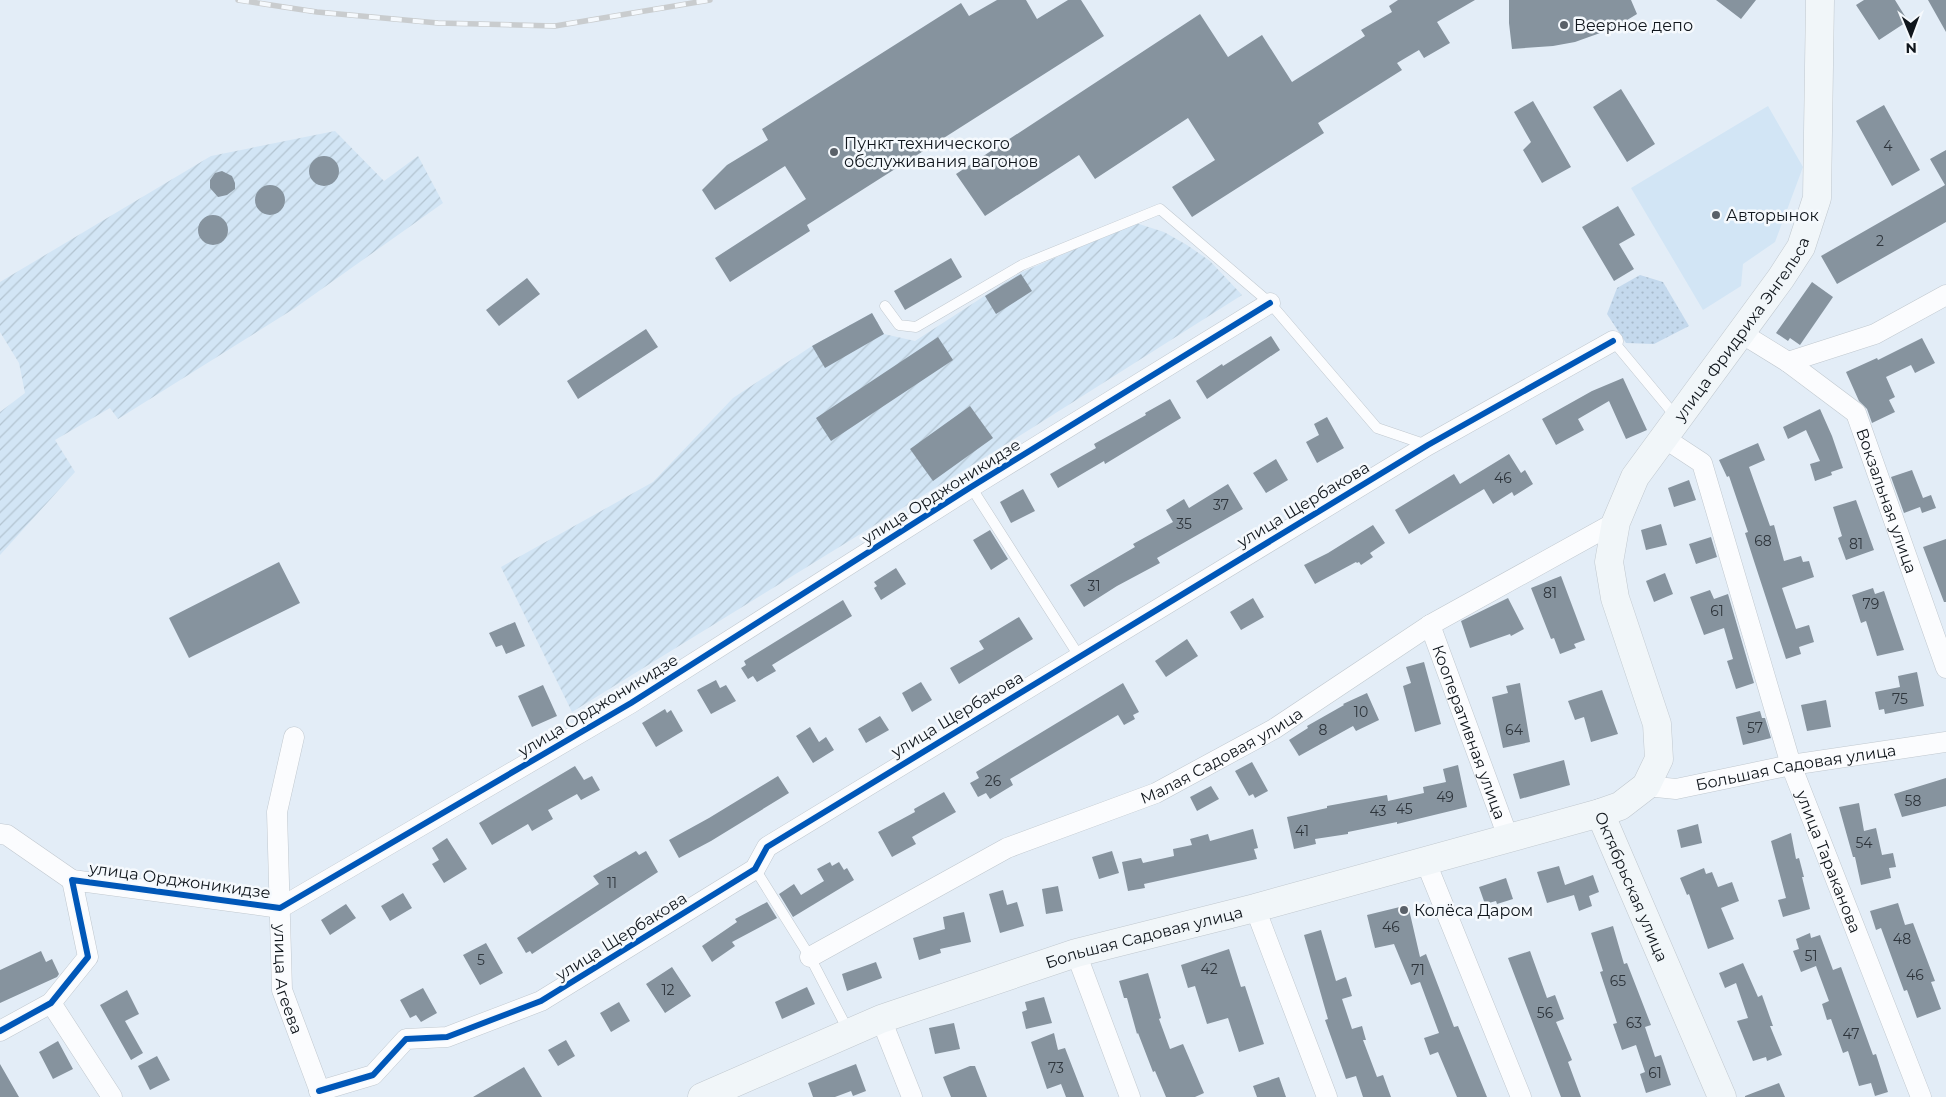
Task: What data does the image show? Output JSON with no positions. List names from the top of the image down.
{
  "streets": {
    "main road": ["улица Фридриха Энгельса", "Большая Садовая улица", "Октябрьская улица"],
    "street": [
      "улица Орджоникидзе",
      "Вокзальная улица",
      "улица Щербакова",
      "Кооперативная улица",
      "Малая Садовая улица",
      "улица Тараканова",
      "улица Агеева"
    ]
  },
  "crossings": [
    ["улица Фридриха Энгельса", "Вокзальная улица"],
    ["улица Фридриха Энгельса", "Малая Садовая улица"],
    ["улица Фридриха Энгельса", "улица Тараканова"],
    ["улица Фридриха Энгельса", "Октябрьская улица"],
    ["улица Орджоникидзе", "улица Агеева"],
    ["улица Щербакова", "улица Агеева"],
    ["Кооперативная улица", "Малая Садовая улица"],
    ["Кооперативная улица", "Большая Садовая улица"],
    ["Малая Садовая улица", "Октябрьская улица"],
    ["Большая Садовая улица", "улица Тараканова"],
    ["Большая Садовая улица", "Октябрьская улица"]
  ],
  "places": [
    "Веерное депо",
    "Пункт технического обслуживания вагонов",
    "Авторынок",
    "Колёса Даром"
  ],
  "house_numbers": [
    "4",
    "2",
    "46",
    "37",
    "35",
    "68",
    "81",
    "31",
    "81",
    "79",
    "61",
    "75",
    "10",
    "57",
    "8",
    "64",
    "26",
    "49",
    "58",
    "45",
    "43",
    "41",
    "54",
    "11",
    "46",
    "48",
    "51",
    "5",
    "42",
    "71",
    "46",
    "65",
    "12",
    "56",
    "63",
    "47",
    "73",
    "61"
  ],
  "north": "bottom"
}
